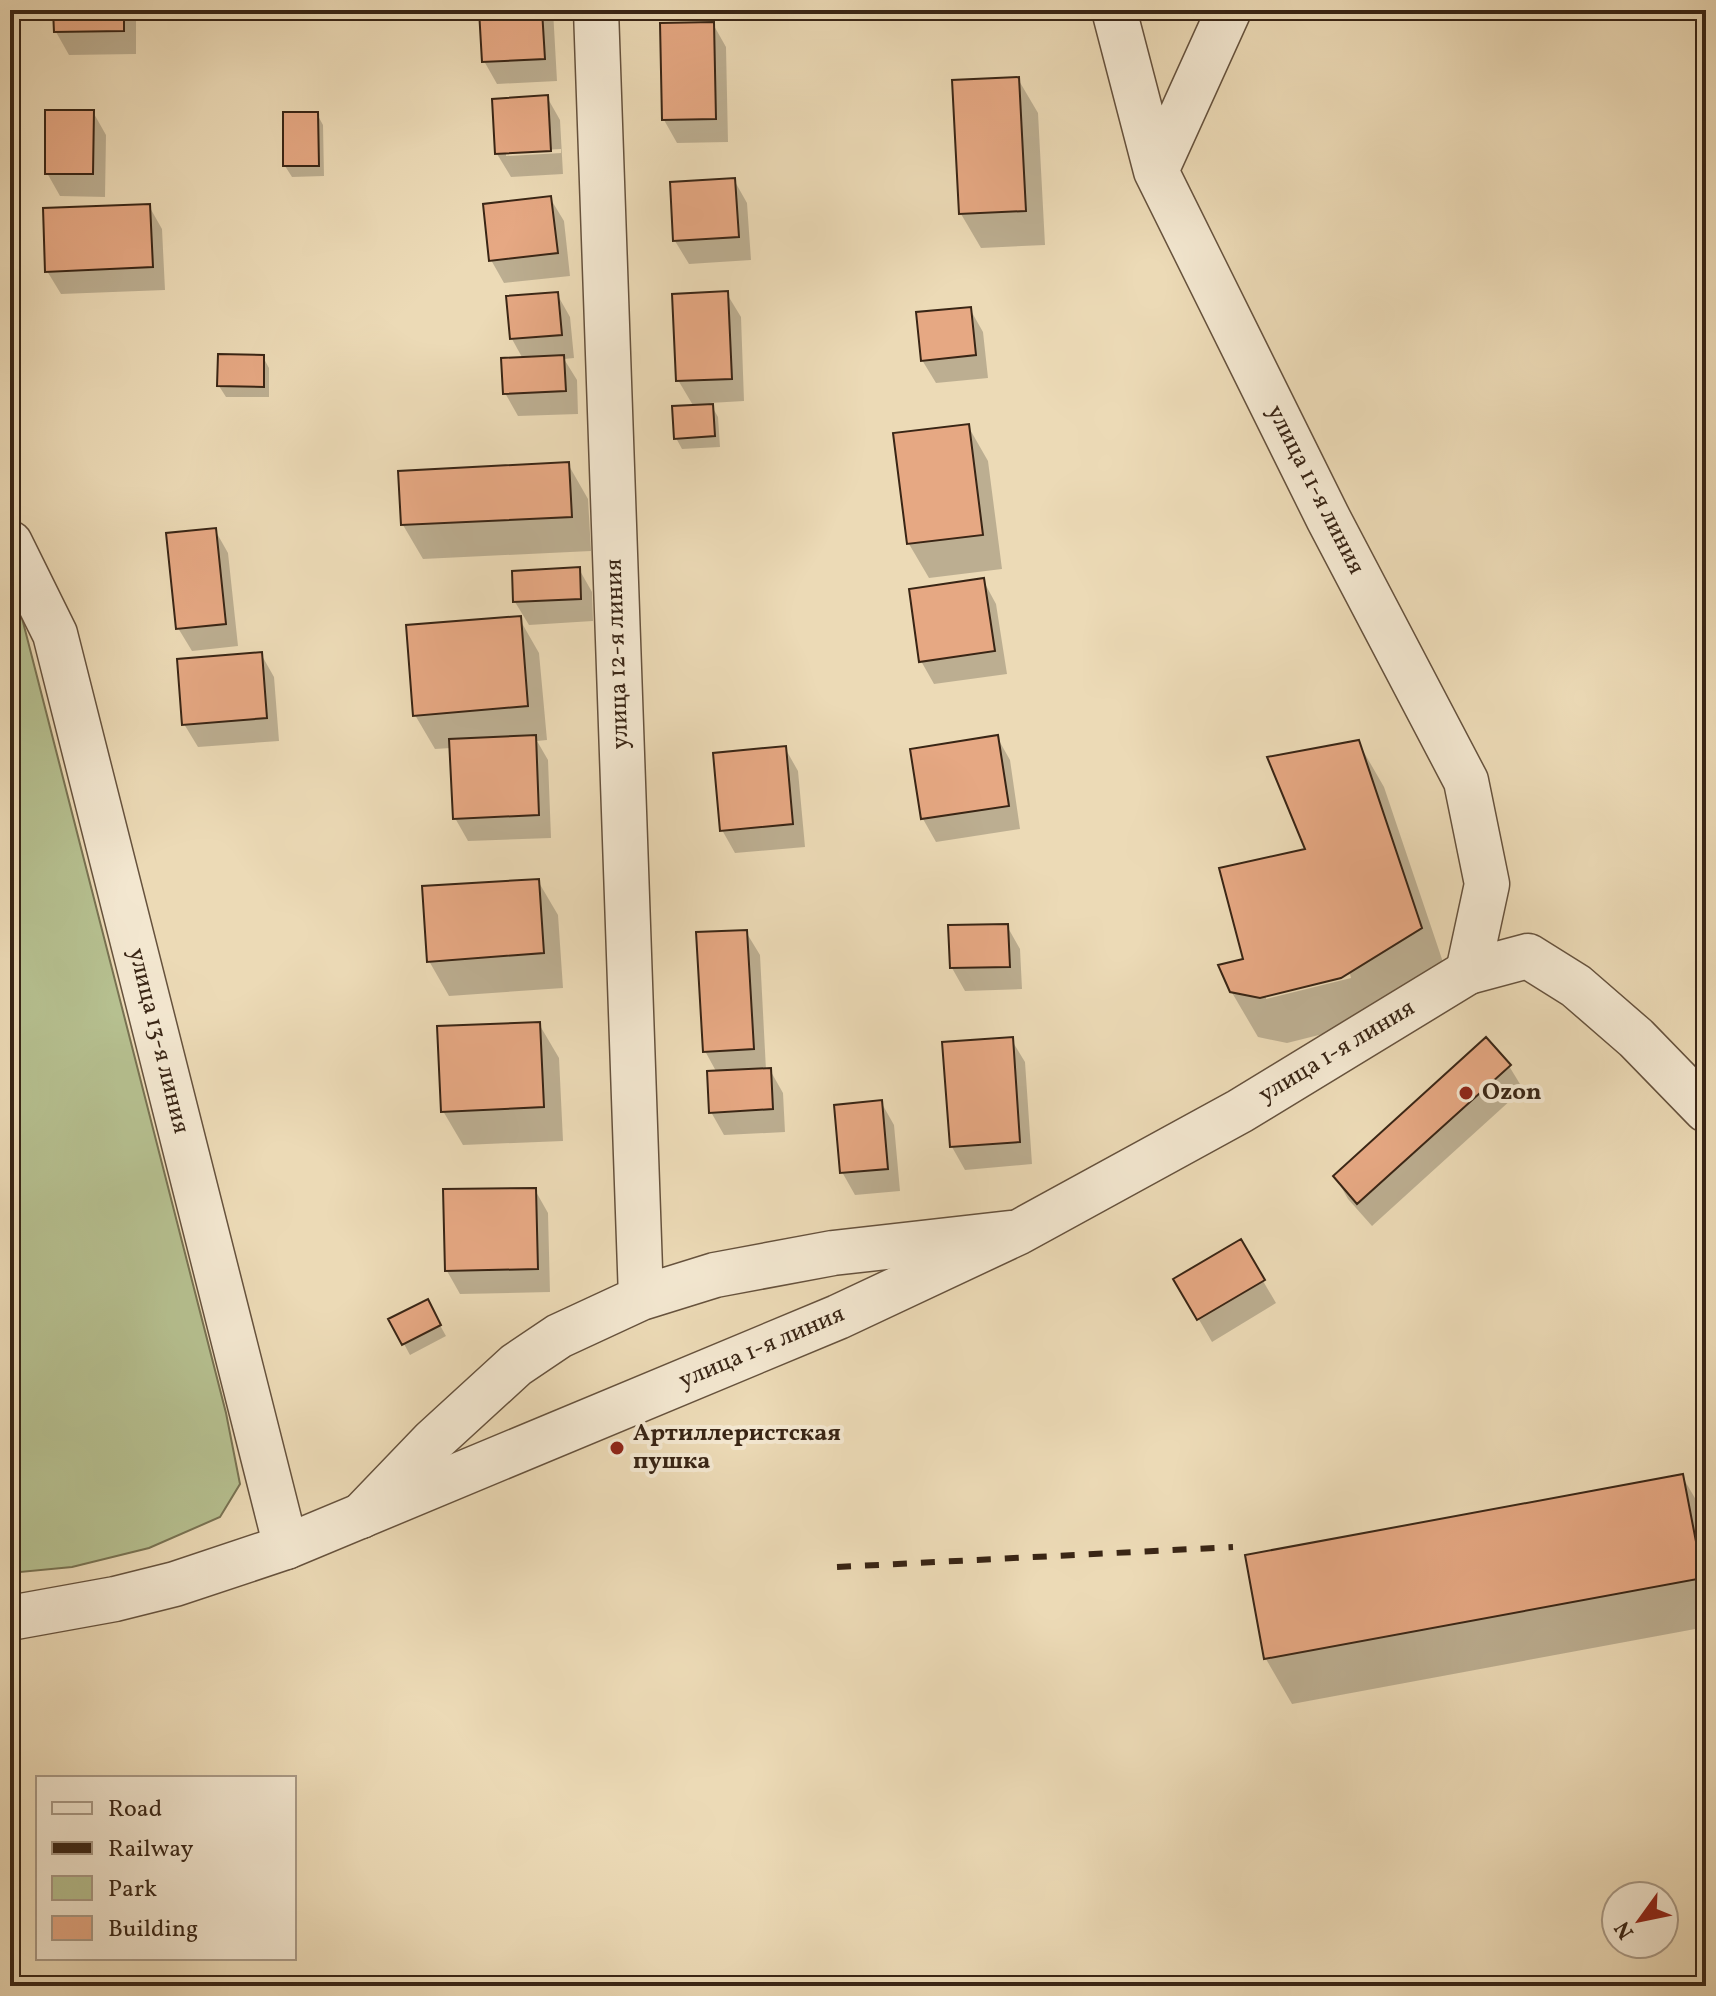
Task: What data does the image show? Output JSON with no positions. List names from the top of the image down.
{
  "streets": {
    "street": [
      "улица 11-я линия",
      "улица 12-я линия",
      "улица 13-я линия",
      "улица 1-я линия"
    ]
  },
  "crossings": [
    ["улица 11-я линия", "улица 1-я линия"],
    ["улица 13-я линия", "улица 1-я линия"]
  ],
  "places": ["Ozon", "Артиллеристская пушка"],
  "legend": [
    "Road",
    "Railway",
    "Park",
    "Building"
  ],
  "north": "bottom left"
}
